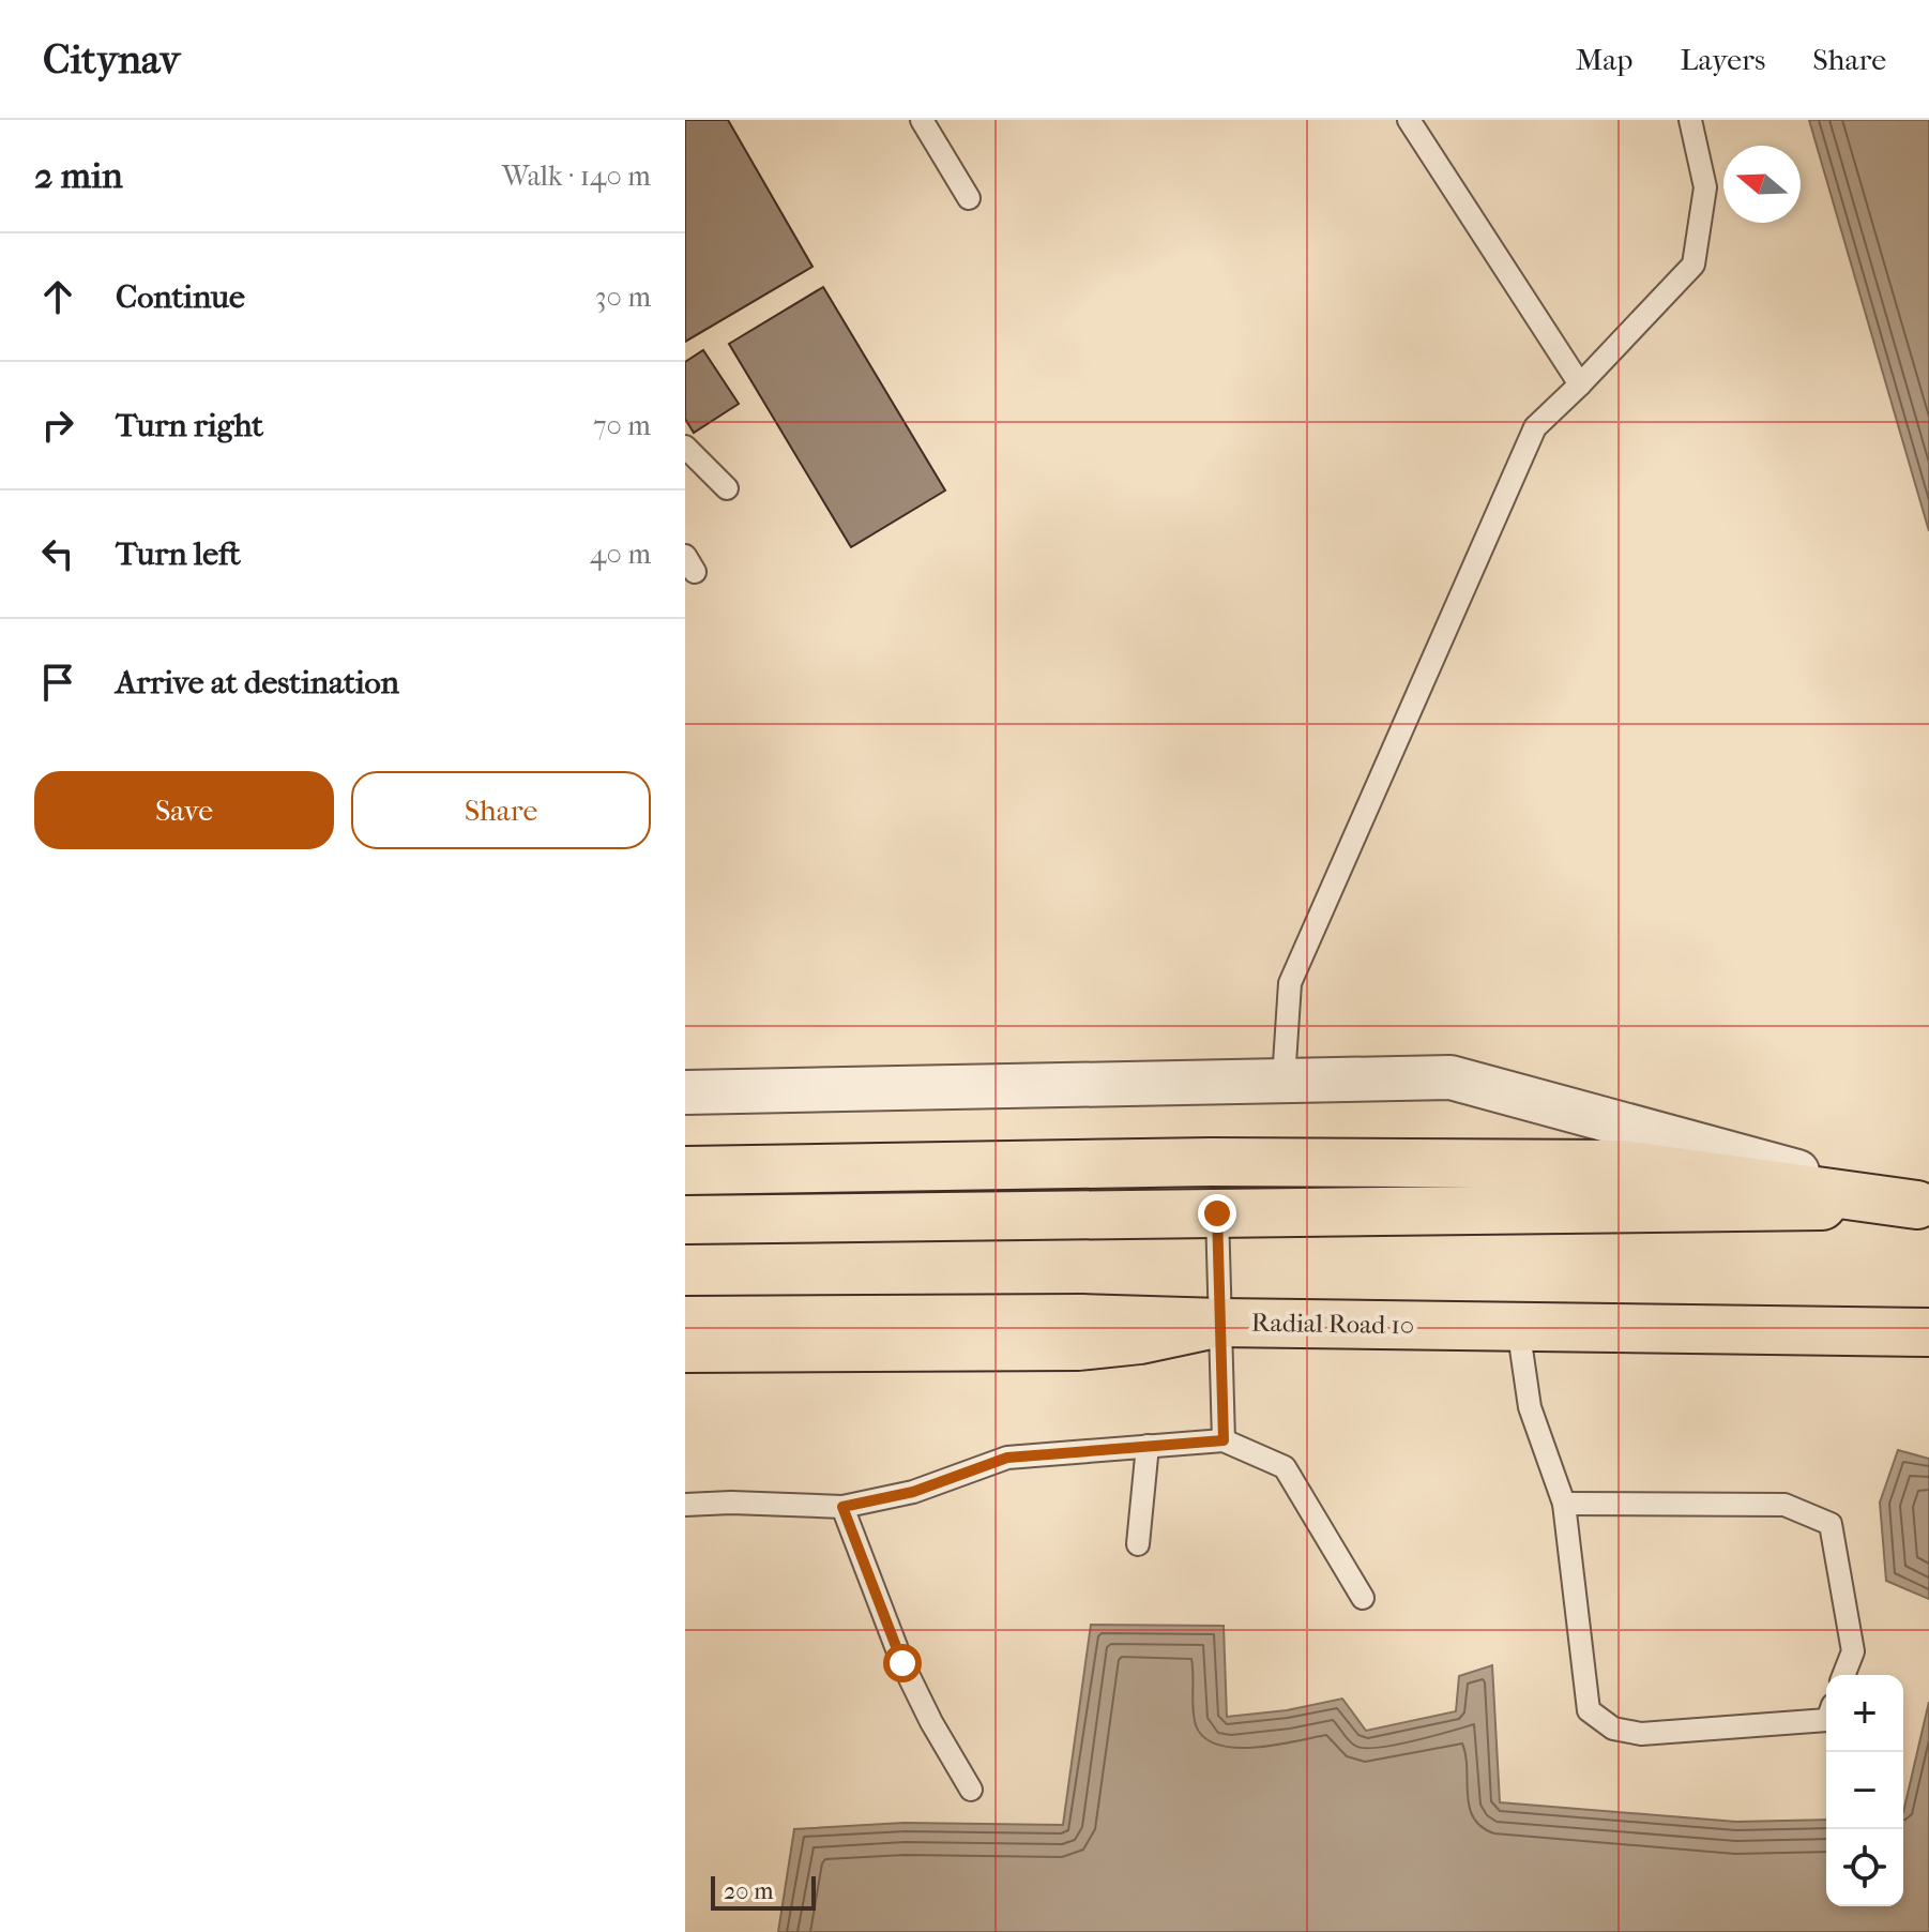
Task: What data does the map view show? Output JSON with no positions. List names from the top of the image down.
{
  "streets": {
    "highway": ["Radial Road 10"]
  },
  "scale_bar": "20 m",
  "north": "left",
  "page": {
    "header": "Citynav",
    "nav": ["Map", "Layers", "Share"],
    "heading": ["2 min", "Walk · 140 m"],
    "list": [
      ["Continue", "30 m"],
      ["Turn right", "70 m"],
      ["Turn left", "40 m"],
      "Arrive at destination"
    ],
    "buttons": ["Save", "Share"],
    "map_buttons": ["+", "−"],
    "scale": "20 m"
  }
}
